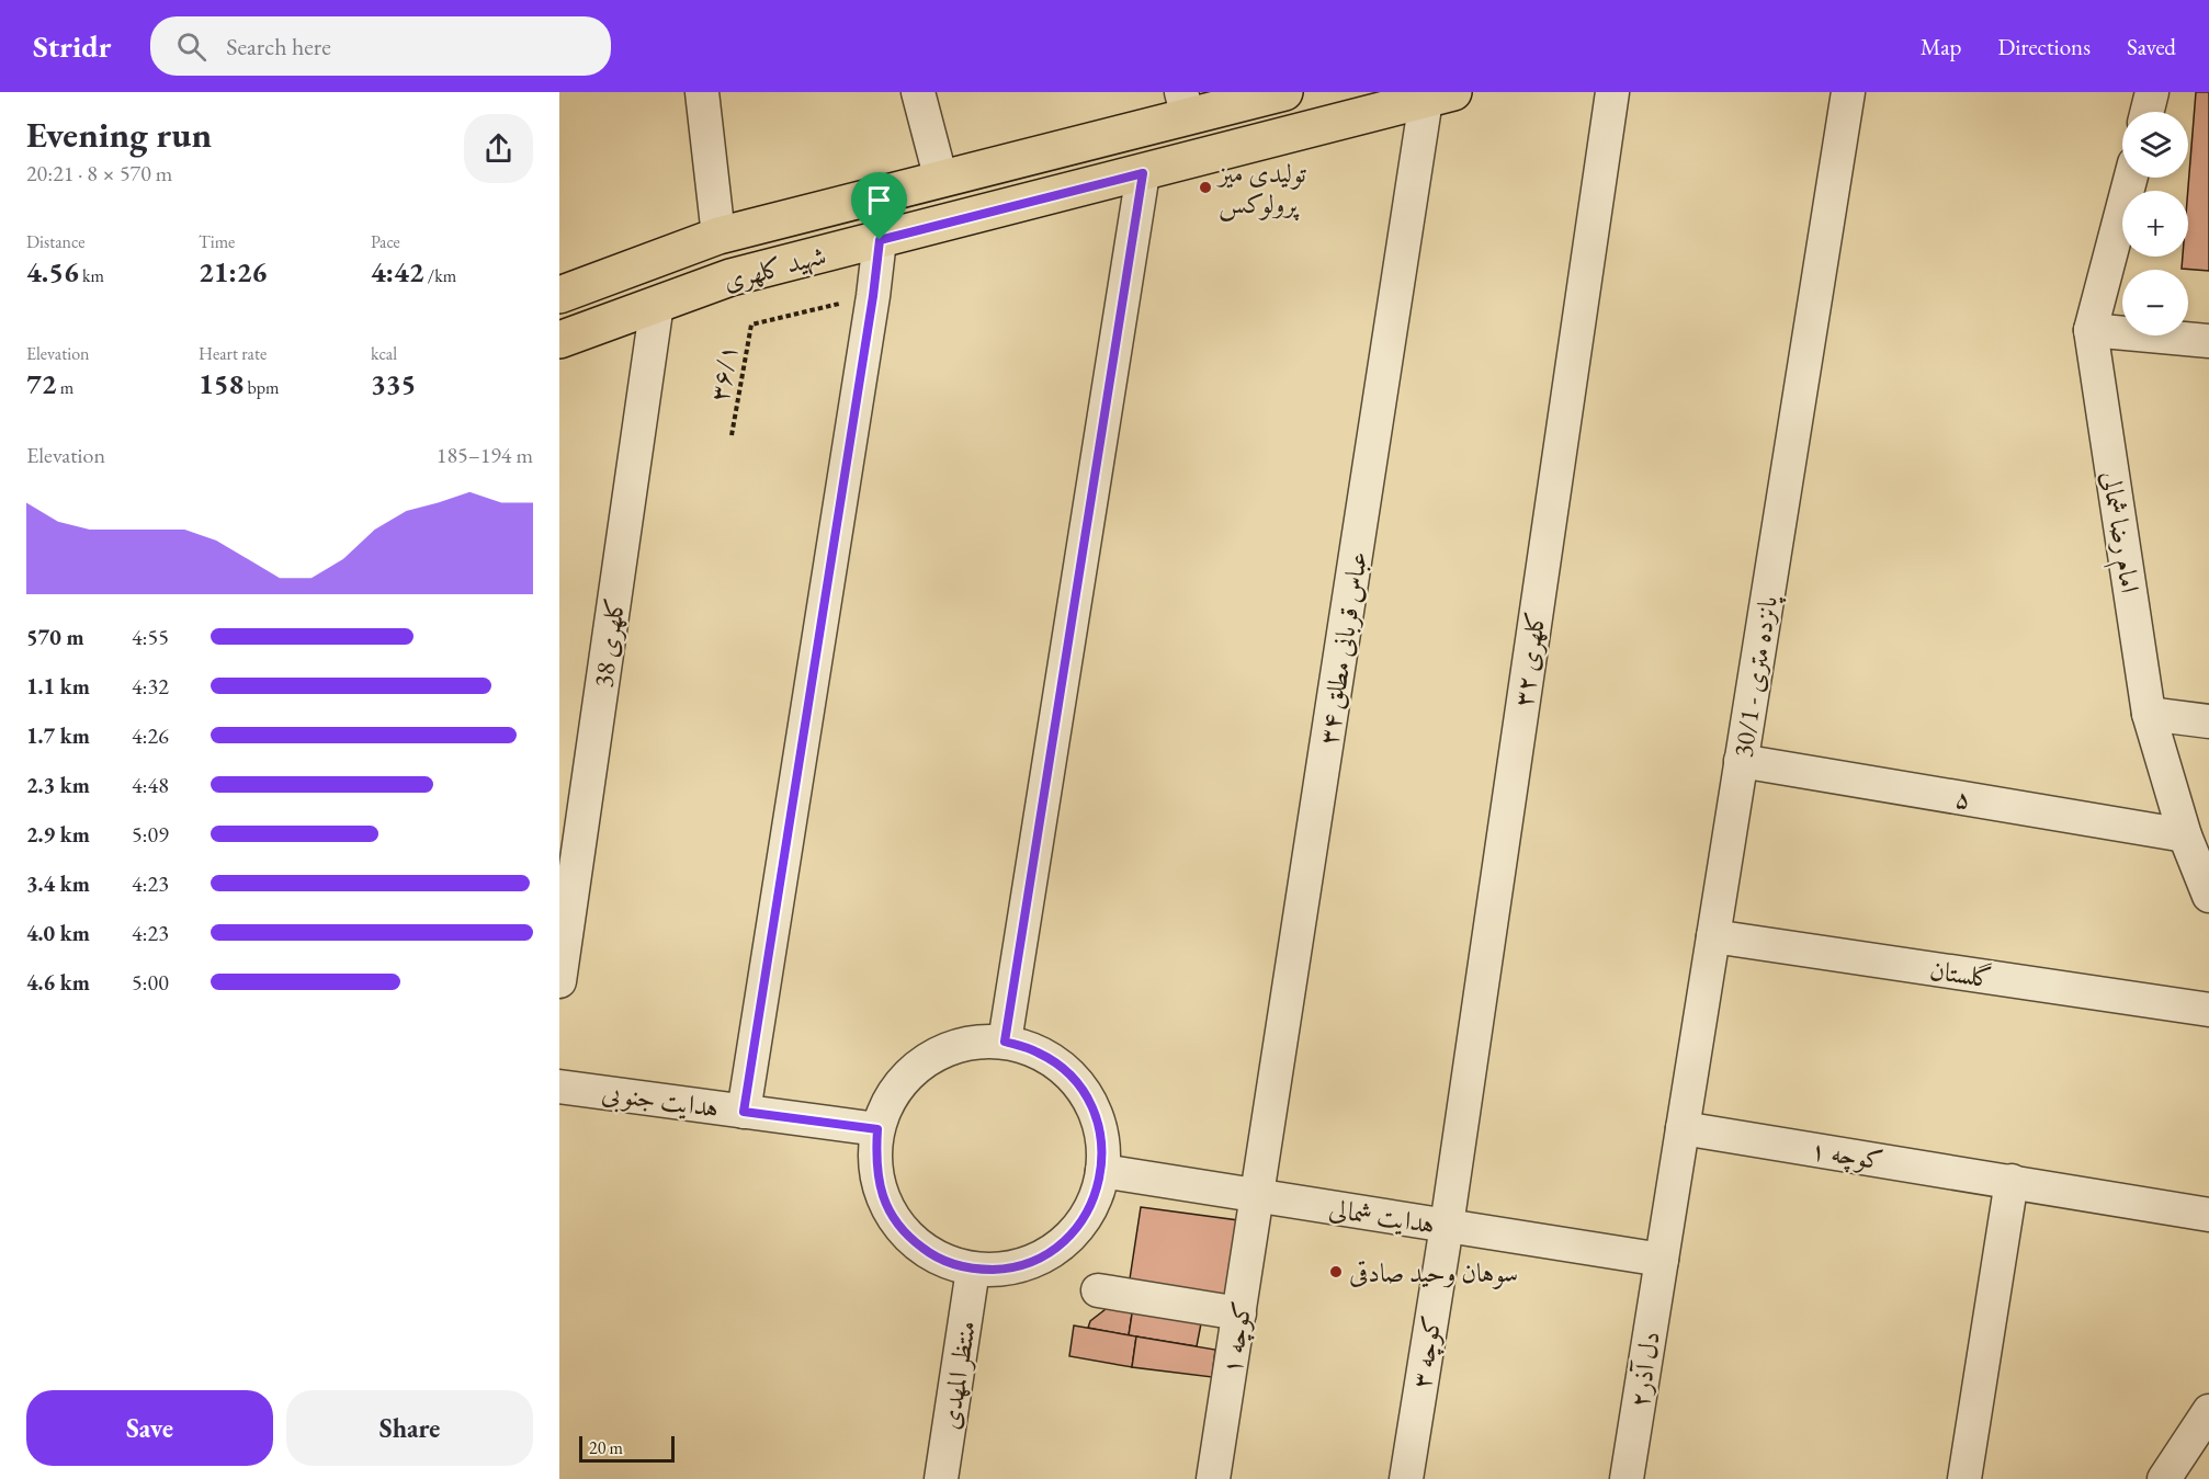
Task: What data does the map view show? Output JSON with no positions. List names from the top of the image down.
{
  "streets": {
    "main road": ["شهید کلهری"],
    "street": [
      "امام رضا شمالی",
      "کلهری 38",
      "عباس قربانی مطلق ۳۴",
      "کلهری ۳۲",
      "30/1 - پانزده متری",
      "۵",
      "گلستان",
      "هدایت جنوبی",
      "کوچه ۱",
      "هدایت شمالی",
      "کوچه ۳",
      "دل آذر۲",
      "منتظر المهدی"
    ],
    "path": ["۳۶/۱"]
  },
  "crossings": [
    ["شهید کلهری", "کلهری 38"],
    ["شهید کلهری", "عباس قربانی مطلق ۳۴"],
    ["امام رضا شمالی", "۵"],
    ["عباس قربانی مطلق ۳۴", "کوچه ۱"],
    ["عباس قربانی مطلق ۳۴", "هدایت شمالی"],
    ["کلهری ۳۲", "هدایت شمالی"],
    ["کلهری ۳۲", "کوچه ۳"],
    ["30/1 - پانزده متری", "۵"],
    ["30/1 - پانزده متری", "گلستان"],
    ["30/1 - پانزده متری", "کوچه ۱"],
    ["30/1 - پانزده متری", "هدایت شمالی"],
    ["30/1 - پانزده متری", "دل آذر۲"],
    ["هدایت جنوبی", "هدایت شمالی"],
    ["هدایت جنوبی", "منتظر المهدی"],
    ["کوچه ۱", "هدایت شمالی"],
    ["هدایت شمالی", "کوچه ۳"],
    ["هدایت شمالی", "دل آذر۲"],
    ["هدایت شمالی", "منتظر المهدی"]
  ],
  "places": ["تولیدی میز پرولوکس", "سوهان وحید صادقی"],
  "scale_bar": "20 m",
  "page": {
    "header": "Stridr",
    "search": "Search here",
    "nav": ["Map", "Directions", "Saved"],
    "heading": ["Evening run", "20:21 · 8 × 570 m"],
    "map_buttons": ["+", "−"],
    "stats": [
      ["Distance", "4.56 km"],
      ["Time", "21:26"],
      ["Pace", "4:42 /km"],
      ["Elevation", "72 m"],
      ["Heart rate", "158 bpm"],
      ["kcal", "335"]
    ],
    "chart": ["Elevation", "185–194 m"],
    "list": [
      {
        "name": "570 m",
        "note": "4:55"
      },
      {
        "name": "1.1 km",
        "note": "4:32"
      },
      {
        "name": "1.7 km",
        "note": "4:26"
      },
      {
        "name": "2.3 km",
        "note": "4:48"
      },
      {
        "name": "2.9 km",
        "note": "5:09"
      },
      {
        "name": "3.4 km",
        "note": "4:23"
      },
      {
        "name": "4.0 km",
        "note": "4:23"
      },
      {
        "name": "4.6 km",
        "note": "5:00"
      }
    ],
    "buttons": ["Save", "Share"],
    "scale": "20 m"
  }
}
